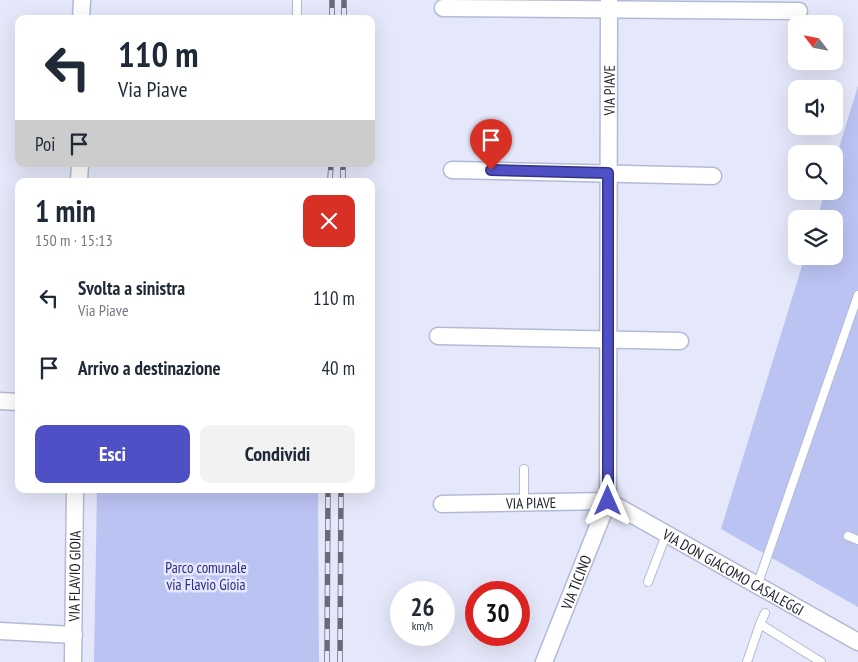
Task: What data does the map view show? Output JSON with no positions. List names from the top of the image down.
{
  "streets": {
    "street": [
      "VIA PIAVE",
      "VIA DON GIACOMO CASALEGGI",
      "VIA FLAVIO GIOIA",
      "VIA TICINO"
    ]
  },
  "crossings": [
    ["VIA PIAVE", "VIA DON GIACOMO CASALEGGI"],
    ["VIA PIAVE", "VIA TICINO"],
    ["VIA DON GIACOMO CASALEGGI", "VIA TICINO"]
  ],
  "parks": ["Parco comunale via Flavio Gioia"],
  "north": "top left",
  "page": {
    "turn": ["110 m", "Via Piave"],
    "then": "Poi",
    "heading": ["1 min", "150 m · 15:13"],
    "list": [
      {
        "name": "Svolta a sinistra",
        "note": "Via Piave",
        "value": "110 m"
      },
      {
        "name": "Arrivo a destinazione",
        "value": "40 m"
      }
    ],
    "buttons": ["Esci", "Condividi"],
    "speed": "26 km/h",
    "limit": "30"
  }
}
